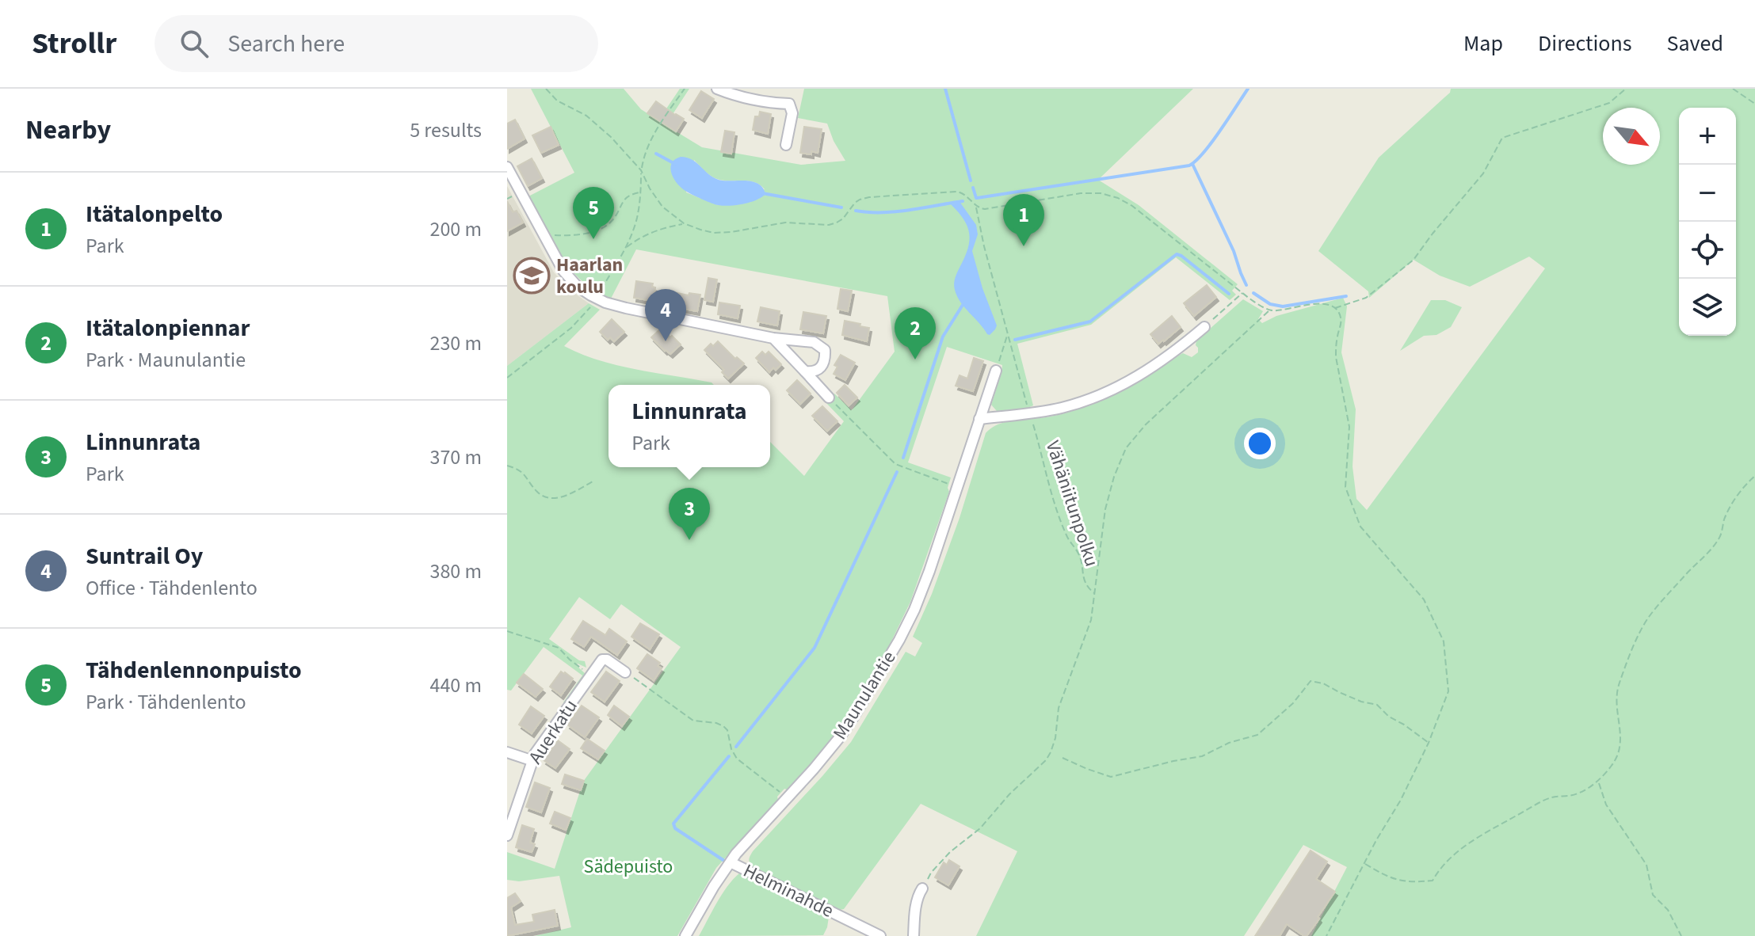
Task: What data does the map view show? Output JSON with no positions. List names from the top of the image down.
{
  "streets": {
    "street": ["Maunulantie", "Auerkatu", "Helminahde"],
    "path": ["Vähäniitunpolku"]
  },
  "crossings": [
    ["Maunulantie", "Helminahde"]
  ],
  "parks": ["Sädepuisto"],
  "places": {
    "school or university": ["Haarlan koulu"]
  },
  "north": "bottom right",
  "page": {
    "header": "Strollr",
    "search": "Search here",
    "nav": ["Map", "Directions", "Saved"],
    "heading": ["Nearby", "5 results"],
    "map_buttons": ["+", "−"],
    "list": [
      {
        "mark": "1",
        "name": "Itätalonpelto",
        "note": "Park",
        "value": "200 m"
      },
      {
        "mark": "2",
        "name": "Itätalonpiennar",
        "note": "Park · Maunulantie",
        "value": "230 m"
      },
      {
        "mark": "3",
        "name": "Linnunrata",
        "note": "Park",
        "value": "370 m"
      },
      {
        "mark": "4",
        "name": "Suntrail Oy",
        "note": "Office · Tähdenlento",
        "value": "380 m"
      },
      {
        "mark": "5",
        "name": "Tähdenlennonpuisto",
        "note": "Park · Tähdenlento",
        "value": "440 m"
      }
    ],
    "pins": [
      "5",
      "1",
      "4",
      "2",
      "3"
    ],
    "popup": ["Linnunrata", "Park"]
  }
}
